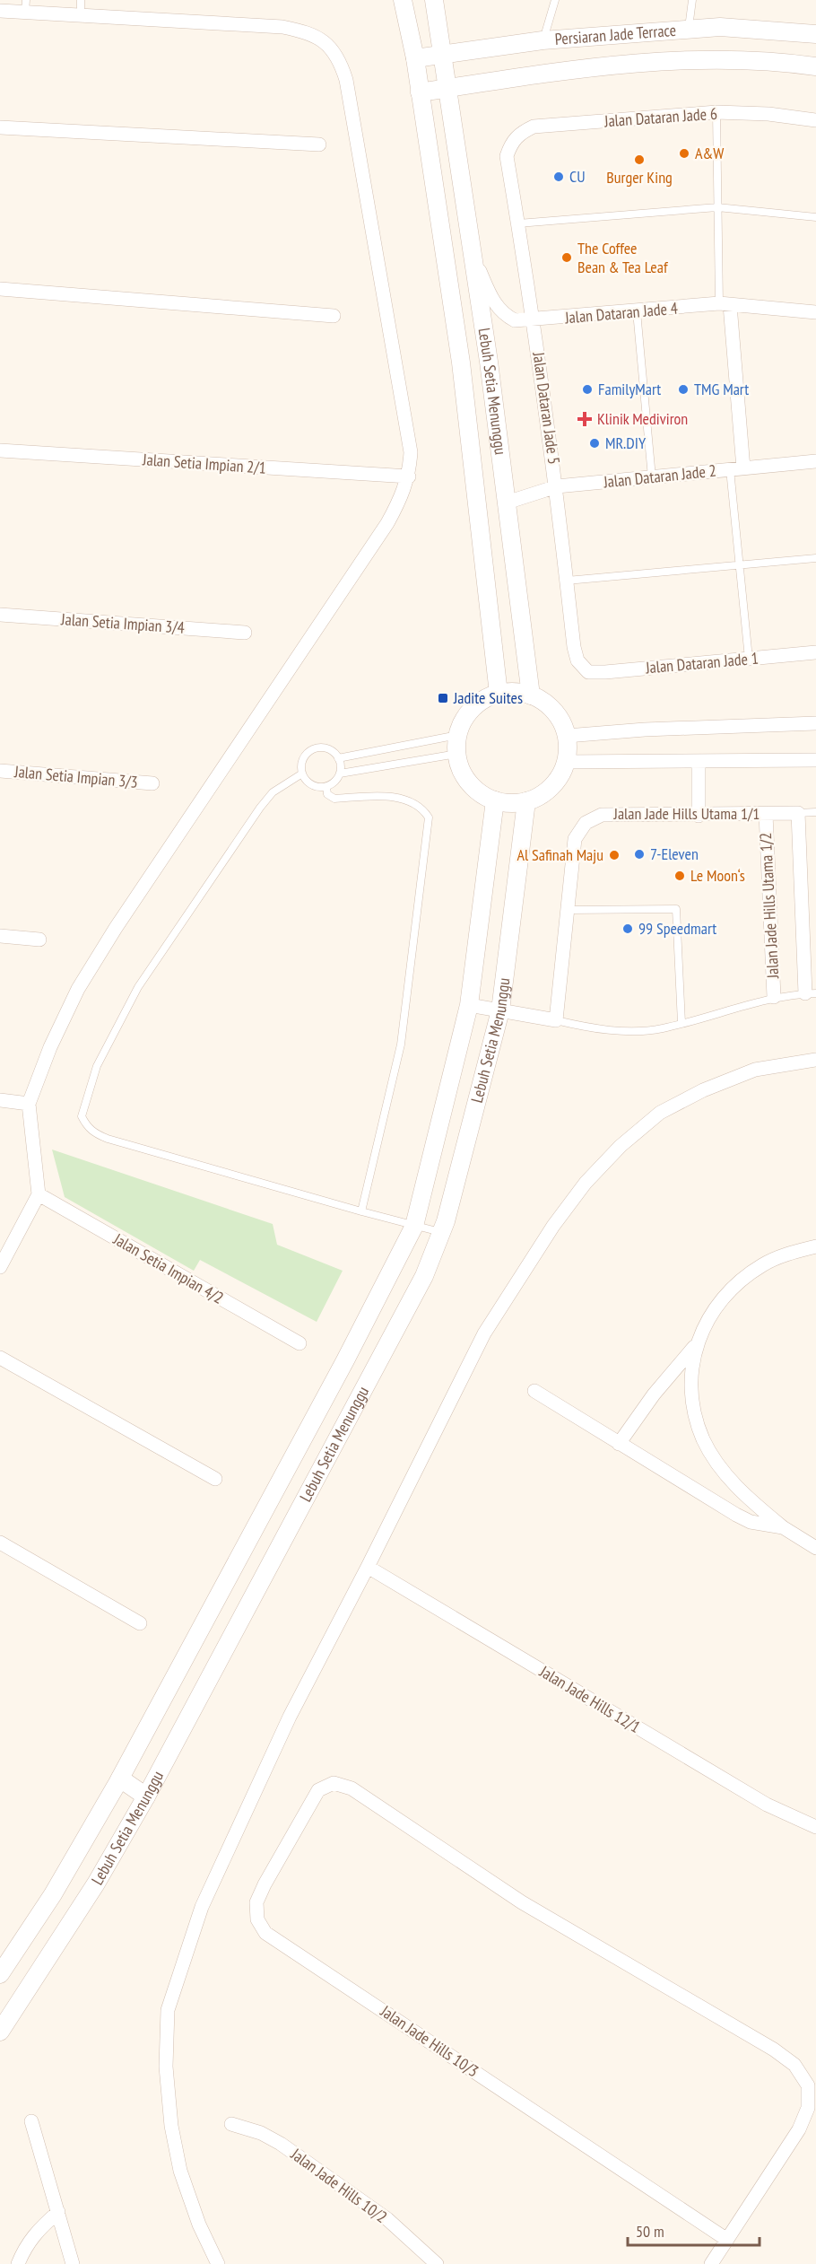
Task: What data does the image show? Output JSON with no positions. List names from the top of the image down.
{
  "streets": {
    "street": [
      "Persiaran Jade Terrace",
      "Jalan Dataran Jade 6",
      "Jalan Dataran Jade 4",
      "Lebuh Setia Menunggu",
      "Jalan Dataran Jade 5",
      "Jalan Setia Impian 2/1",
      "Jalan Dataran Jade 2",
      "Jalan Setia Impian 3/4",
      "Jalan Dataran Jade 1",
      "Jalan Setia Impian 3/3",
      "Jalan Jade Hills Utama 1/1",
      "Jalan Jade Hills Utama 1/2",
      "Jalan Setia Impian 4/2",
      "Jalan Jade Hills 12/1",
      "Jalan Jade Hills 10/3",
      "Jalan Jade Hills 10/2"
    ]
  },
  "crossings": [
    ["Persiaran Jade Terrace", "Lebuh Setia Menunggu"],
    ["Jalan Dataran Jade 6", "Jalan Dataran Jade 5"],
    ["Jalan Dataran Jade 4", "Lebuh Setia Menunggu"],
    ["Jalan Dataran Jade 4", "Jalan Dataran Jade 5"],
    ["Lebuh Setia Menunggu", "Jalan Dataran Jade 2"],
    ["Jalan Dataran Jade 5", "Jalan Dataran Jade 2"],
    ["Jalan Dataran Jade 5", "Jalan Dataran Jade 1"],
    ["Jalan Jade Hills Utama 1/1", "Jalan Jade Hills Utama 1/2"]
  ],
  "places": {
    "other": [
      "A&W",
      "Burger King",
      "CU",
      "The Coffee Bean & Tea Leaf",
      "FamilyMart",
      "TMG Mart",
      "MR.DIY",
      "7-Eleven",
      "Al Safinah Maju",
      "Le Moon‘s",
      "99 Speedmart"
    ],
    "health": ["Klinik Mediviron"],
    "transit": ["Jadite Suites"]
  },
  "scale_bar": "50 m"
}
